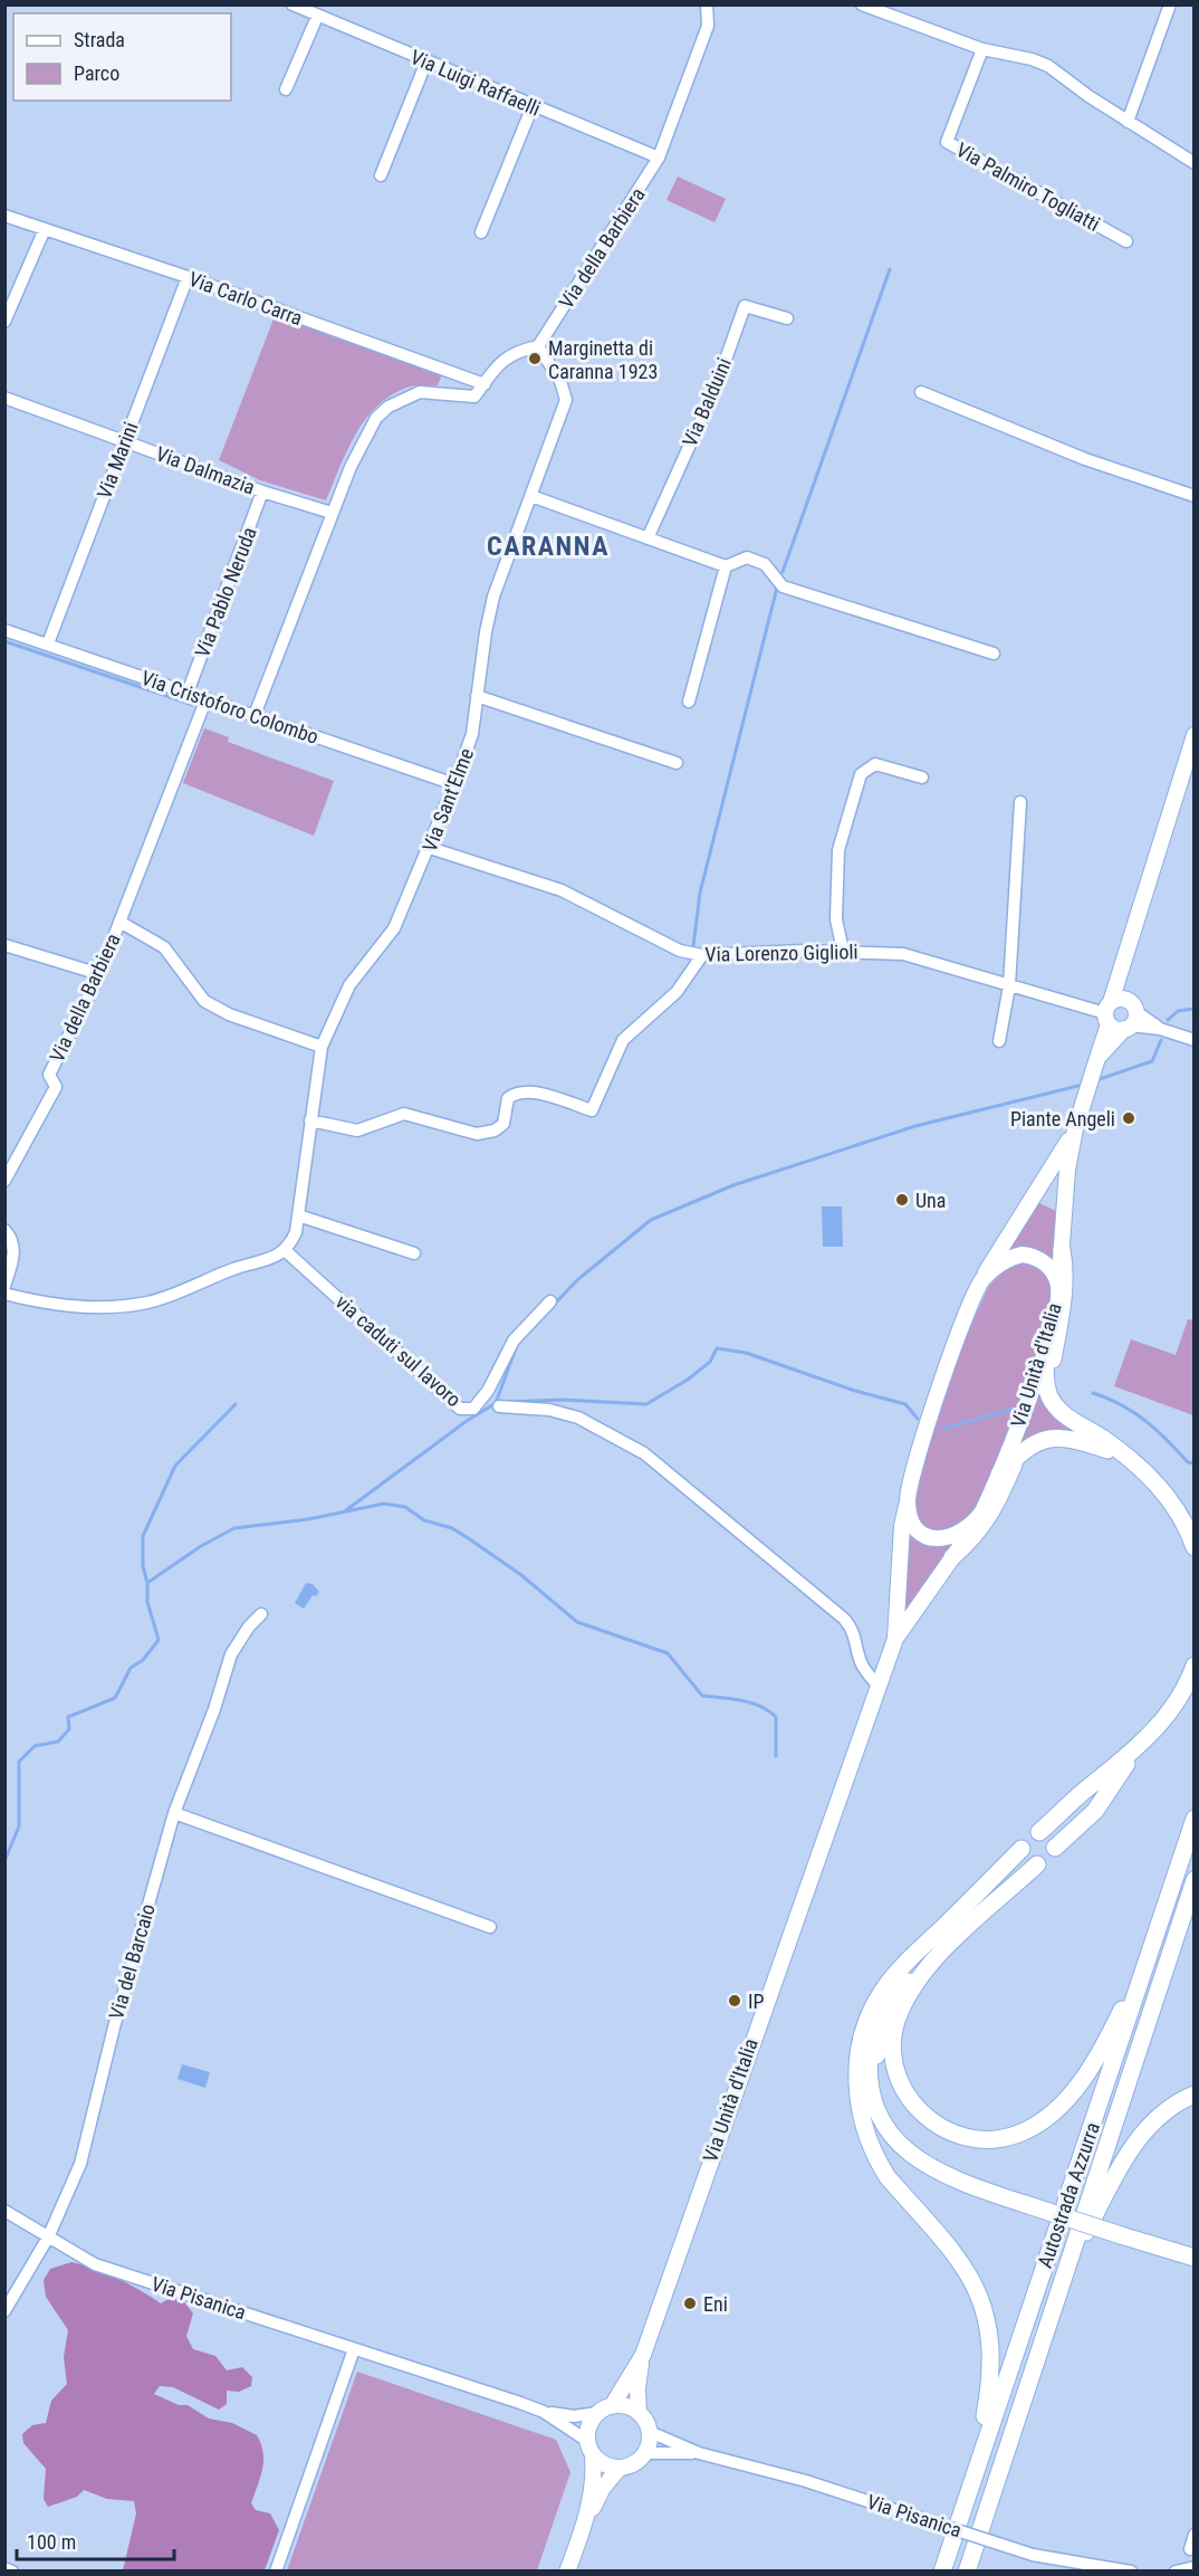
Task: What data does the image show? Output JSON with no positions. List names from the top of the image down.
{
  "streets": {
    "highway": ["Autostrada Azzurra"],
    "main road": ["Via Unità d'Italia"],
    "street": [
      "Via Luigi Raffaelli",
      "Via Palmiro Togliatti",
      "Via della Barbiera",
      "Via Carlo Carra",
      "Via Balduini",
      "Via Marini",
      "Via Dalmazia",
      "Via Pablo Neruda",
      "Via Cristoforo Colombo",
      "Via Sant'Elme",
      "Via Lorenzo Giglioli",
      "via caduti sul lavoro",
      "Via del Barcaio",
      "Via Pisanica"
    ]
  },
  "crossings": [
    ["Via Luigi Raffaelli", "Via della Barbiera"],
    ["Via della Barbiera", "Via Cristoforo Colombo"],
    ["Via della Barbiera", "Via Sant'Elme"],
    ["Via Carlo Carra", "Via Marini"],
    ["Via Marini", "Via Dalmazia"],
    ["Via Marini", "Via Cristoforo Colombo"],
    ["Via Dalmazia", "Via Pablo Neruda"],
    ["Via Pablo Neruda", "Via Cristoforo Colombo"],
    ["Via Cristoforo Colombo", "Via Sant'Elme"],
    ["Via Sant'Elme", "Via Lorenzo Giglioli"],
    ["Via Sant'Elme", "via caduti sul lavoro"],
    ["Via Unità d'Italia", "Via Pisanica"],
    ["Via del Barcaio", "Via Pisanica"]
  ],
  "districts": ["CARANNA"],
  "places": [
    "Marginetta di Caranna 1923",
    "Piante Angeli",
    "Una",
    "IP",
    "Eni"
  ],
  "legend": ["Strada", "Parco"],
  "scale_bar": "100 m"
}
